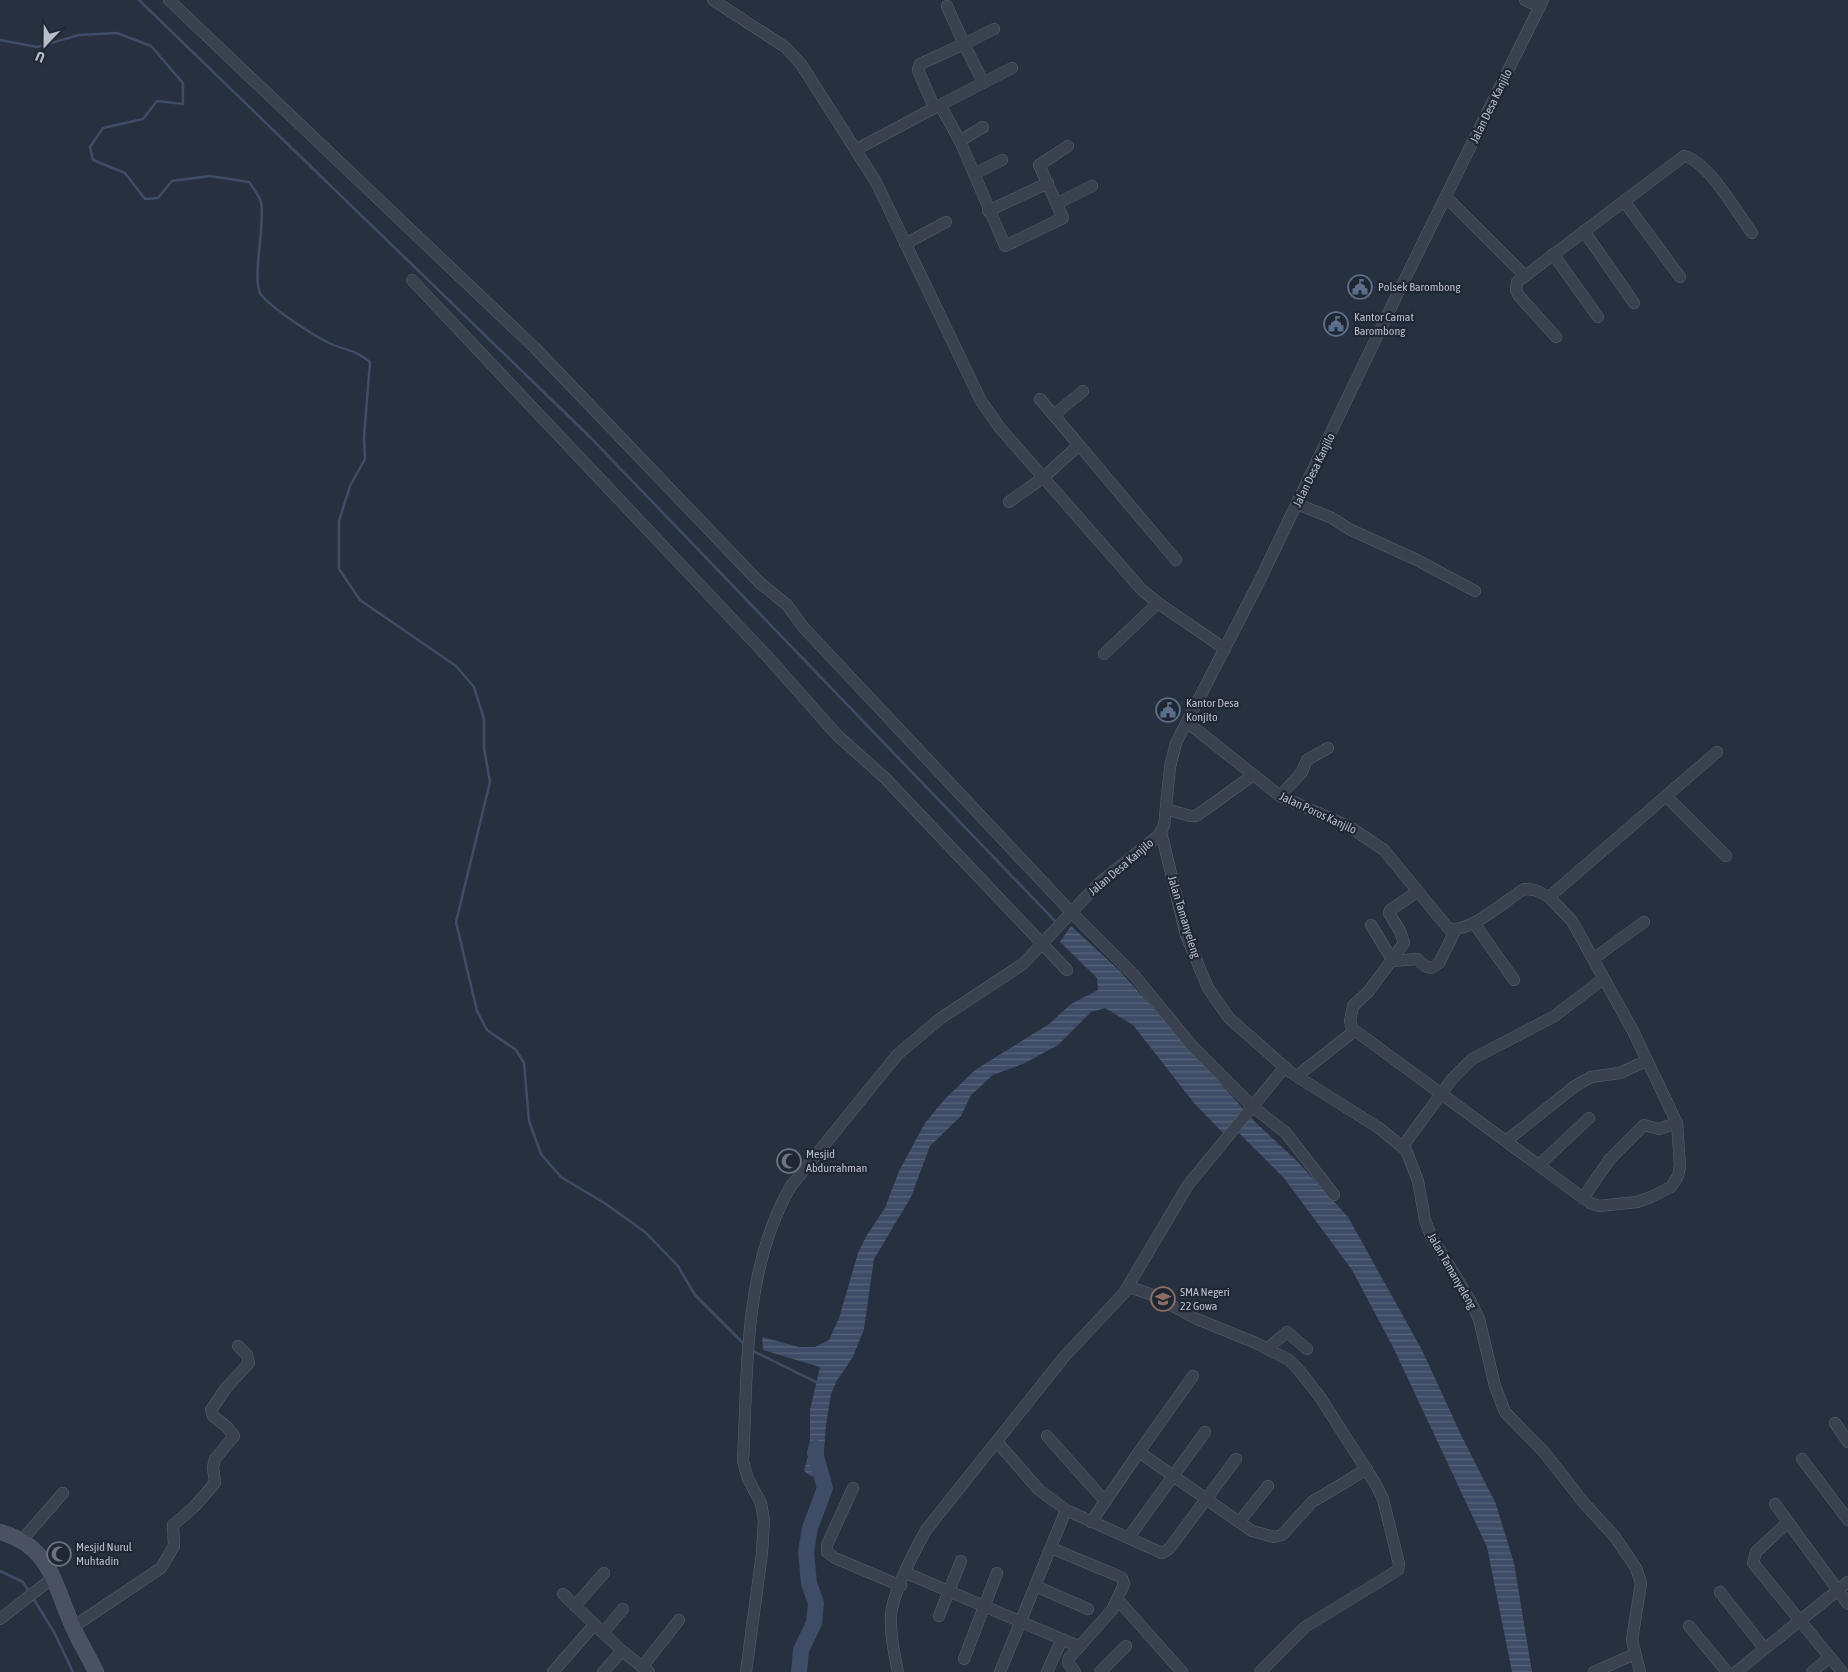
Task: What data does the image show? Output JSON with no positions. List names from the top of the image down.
{
  "streets": {
    "street": ["Jalan Desa Kanjilo", "Jalan Poros Kanjilo", "Jalan Tamanyeleng"]
  },
  "crossings": [
    ["Jalan Desa Kanjilo", "Jalan Poros Kanjilo"],
    ["Jalan Desa Kanjilo", "Jalan Tamanyeleng"]
  ],
  "places": {
    "public building": ["Polsek Barombong", "Kantor Camat Barombong", "Kantor Desa Konjito"],
    "mosque": ["Mesjid Abdurrahman", "Mesjid Nurul Muhtadin"],
    "school or university": ["SMA Negeri 22 Gowa"]
  },
  "north": "bottom"
}
